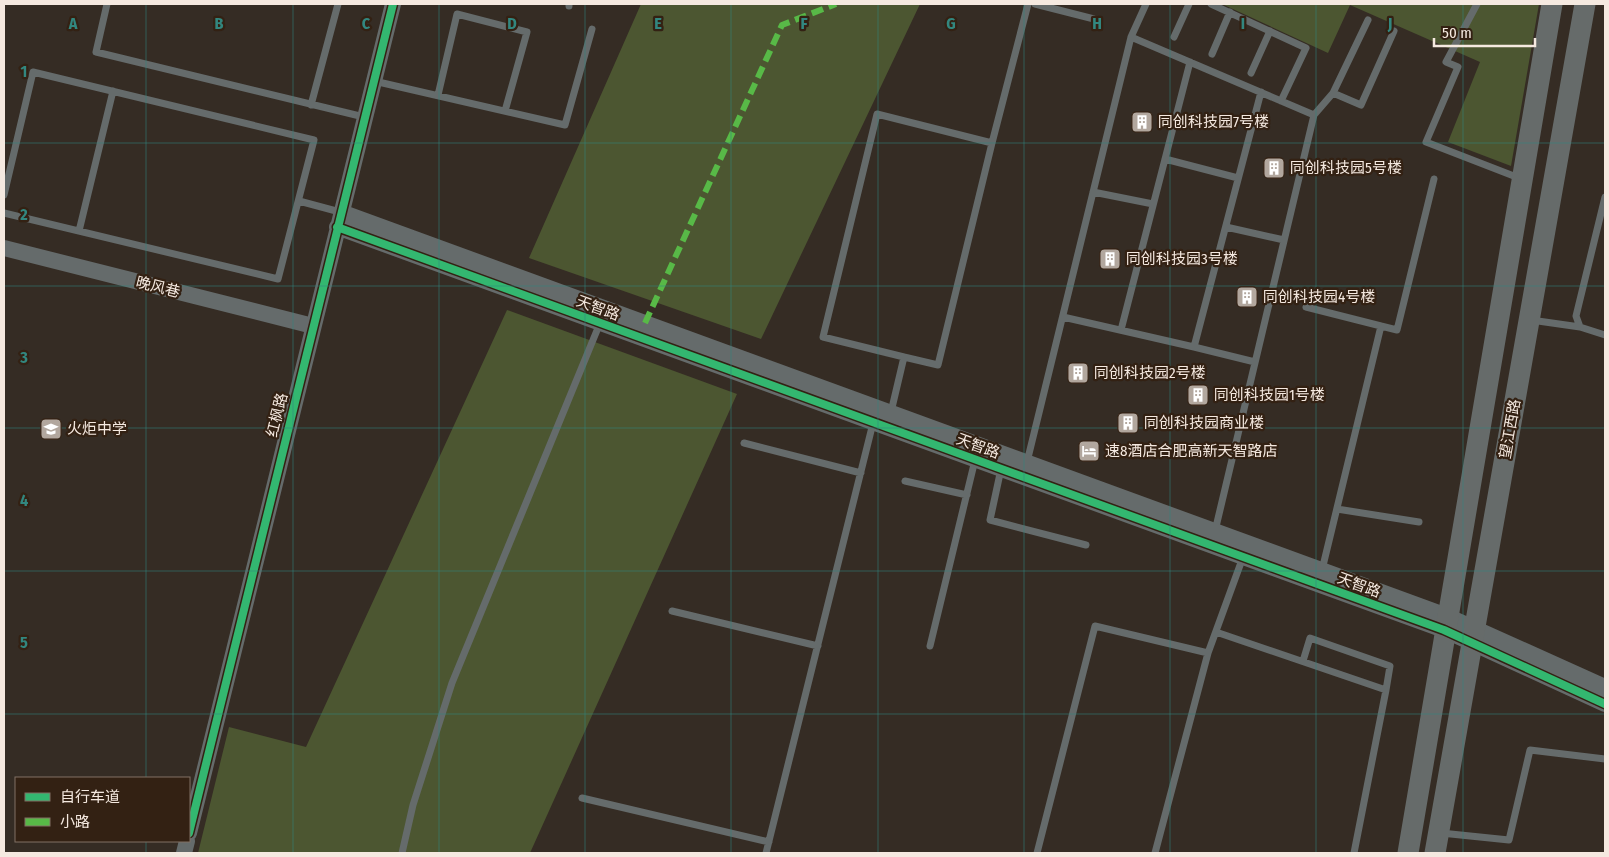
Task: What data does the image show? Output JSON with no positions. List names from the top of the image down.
{
  "streets": {
    "main road": ["望江西路"],
    "street": ["晚风巷", "天智路", "红枫路"]
  },
  "crossings": [
    ["晚风巷", "红枫路"],
    ["天智路", "红枫路"],
    ["天智路", "望江西路"]
  ],
  "places": {
    "building": [
      "同创科技园7号楼",
      "同创科技园5号楼",
      "同创科技园3号楼",
      "同创科技园4号楼",
      "同创科技园2号楼",
      "同创科技园1号楼",
      "同创科技园商业楼"
    ],
    "school or university": ["火炬中学"],
    "hotel": ["速8酒店合肥高新天智路店"]
  },
  "legend": ["自行车道", "小路"],
  "scale_bar": "50 m",
  "grid": {
    "columns": [
      "A",
      "B",
      "C",
      "D",
      "E",
      "F",
      "G",
      "H",
      "I",
      "J"
    ],
    "rows": [
      "1",
      "2",
      "3",
      "4",
      "5"
    ]
  }
}
